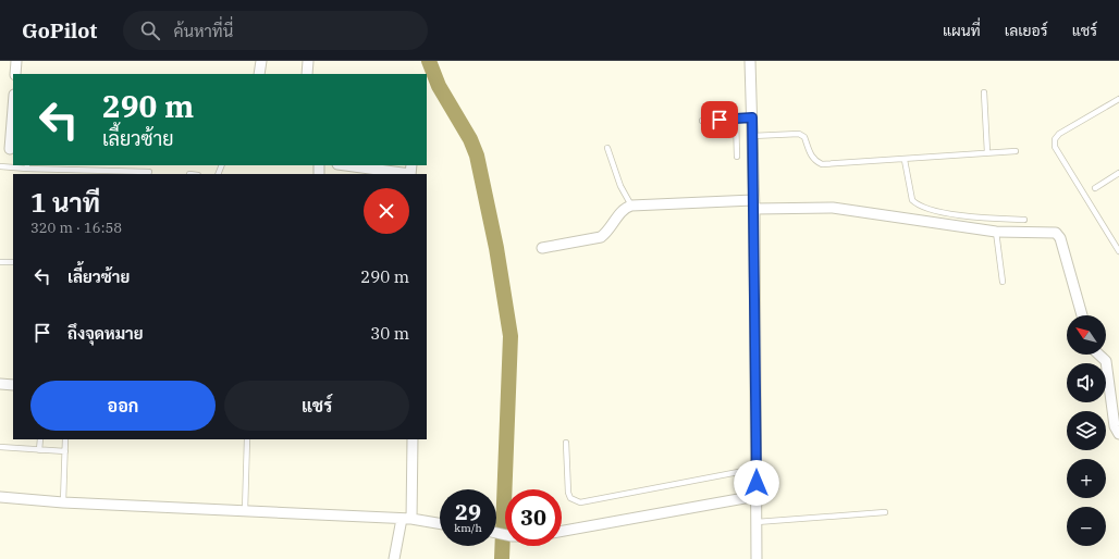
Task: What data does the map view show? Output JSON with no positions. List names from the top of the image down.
{
  "north": "top left",
  "page": {
    "header": "GoPilot",
    "search": "ค้นหาที่นี่",
    "nav": ["แผนที่", "เลเยอร์", "แชร์"],
    "turn": ["290 m", "เลี้ยวซ้าย"],
    "heading": ["1 นาที", "320 m · 16:58"],
    "list": [
      {
        "name": "เลี้ยวซ้าย",
        "value": "290 m"
      },
      {
        "name": "ถึงจุดหมาย",
        "value": "30 m"
      }
    ],
    "map_buttons": ["+", "−"],
    "buttons": ["ออก", "แชร์"],
    "speed": "29 km/h",
    "limit": "30"
  }
}
